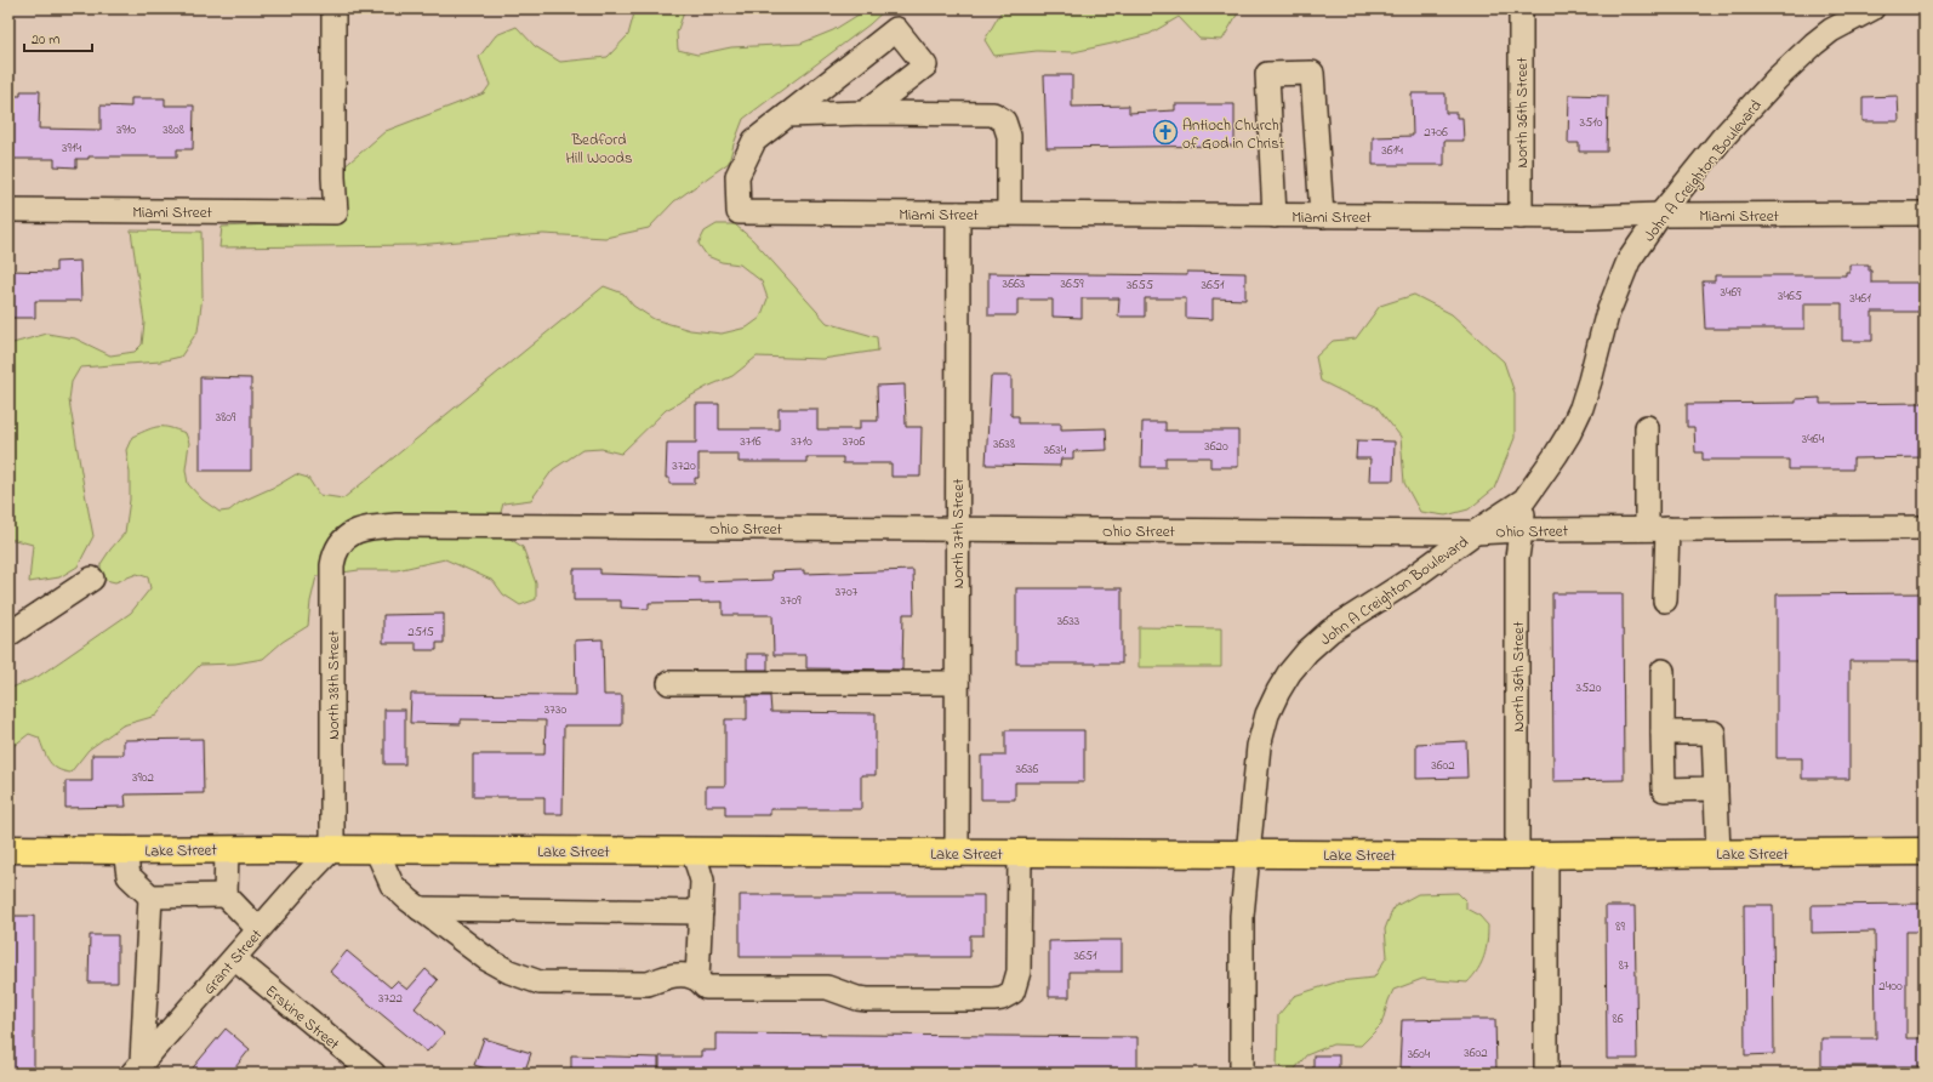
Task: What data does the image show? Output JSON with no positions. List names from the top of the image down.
{
  "streets": {
    "main road": ["Lake Street"],
    "street": [
      "North 36th Street",
      "John A Creighton Boulevard",
      "Miami Street",
      "Ohio Street",
      "North 37th Street",
      "North 38th Street",
      "Grant Street",
      "Erskine Street"
    ]
  },
  "crossings": [
    ["North 36th Street", "John A Creighton Boulevard"],
    ["North 36th Street", "Miami Street"],
    ["North 36th Street", "Ohio Street"],
    ["North 36th Street", "Lake Street"],
    ["John A Creighton Boulevard", "Miami Street"],
    ["John A Creighton Boulevard", "Ohio Street"],
    ["John A Creighton Boulevard", "Lake Street"],
    ["Miami Street", "North 37th Street"],
    ["Ohio Street", "North 37th Street"],
    ["Ohio Street", "North 38th Street"],
    ["North 37th Street", "Lake Street"],
    ["North 38th Street", "Lake Street"],
    ["North 38th Street", "Grant Street"],
    ["Lake Street", "Grant Street"],
    ["Grant Street", "Erskine Street"]
  ],
  "parks": ["Bedford Hill Woods"],
  "places": {
    "church": ["Antioch Church of God in Christ"]
  },
  "house_numbers": [
    "3510",
    "3910",
    "3808",
    "2706",
    "3914",
    "3614",
    "3663",
    "3659",
    "3655",
    "3651",
    "3469",
    "3465",
    "3461",
    "3809",
    "3464",
    "3716",
    "3710",
    "3706",
    "3638",
    "3620",
    "3634",
    "3720",
    "3707",
    "3709",
    "3633",
    "2515",
    "3520",
    "3730",
    "3602",
    "3636",
    "3902",
    "89",
    "3651",
    "87",
    "2400",
    "3722",
    "86",
    "3602",
    "3604"
  ],
  "scale_bar": "20 m"
}
